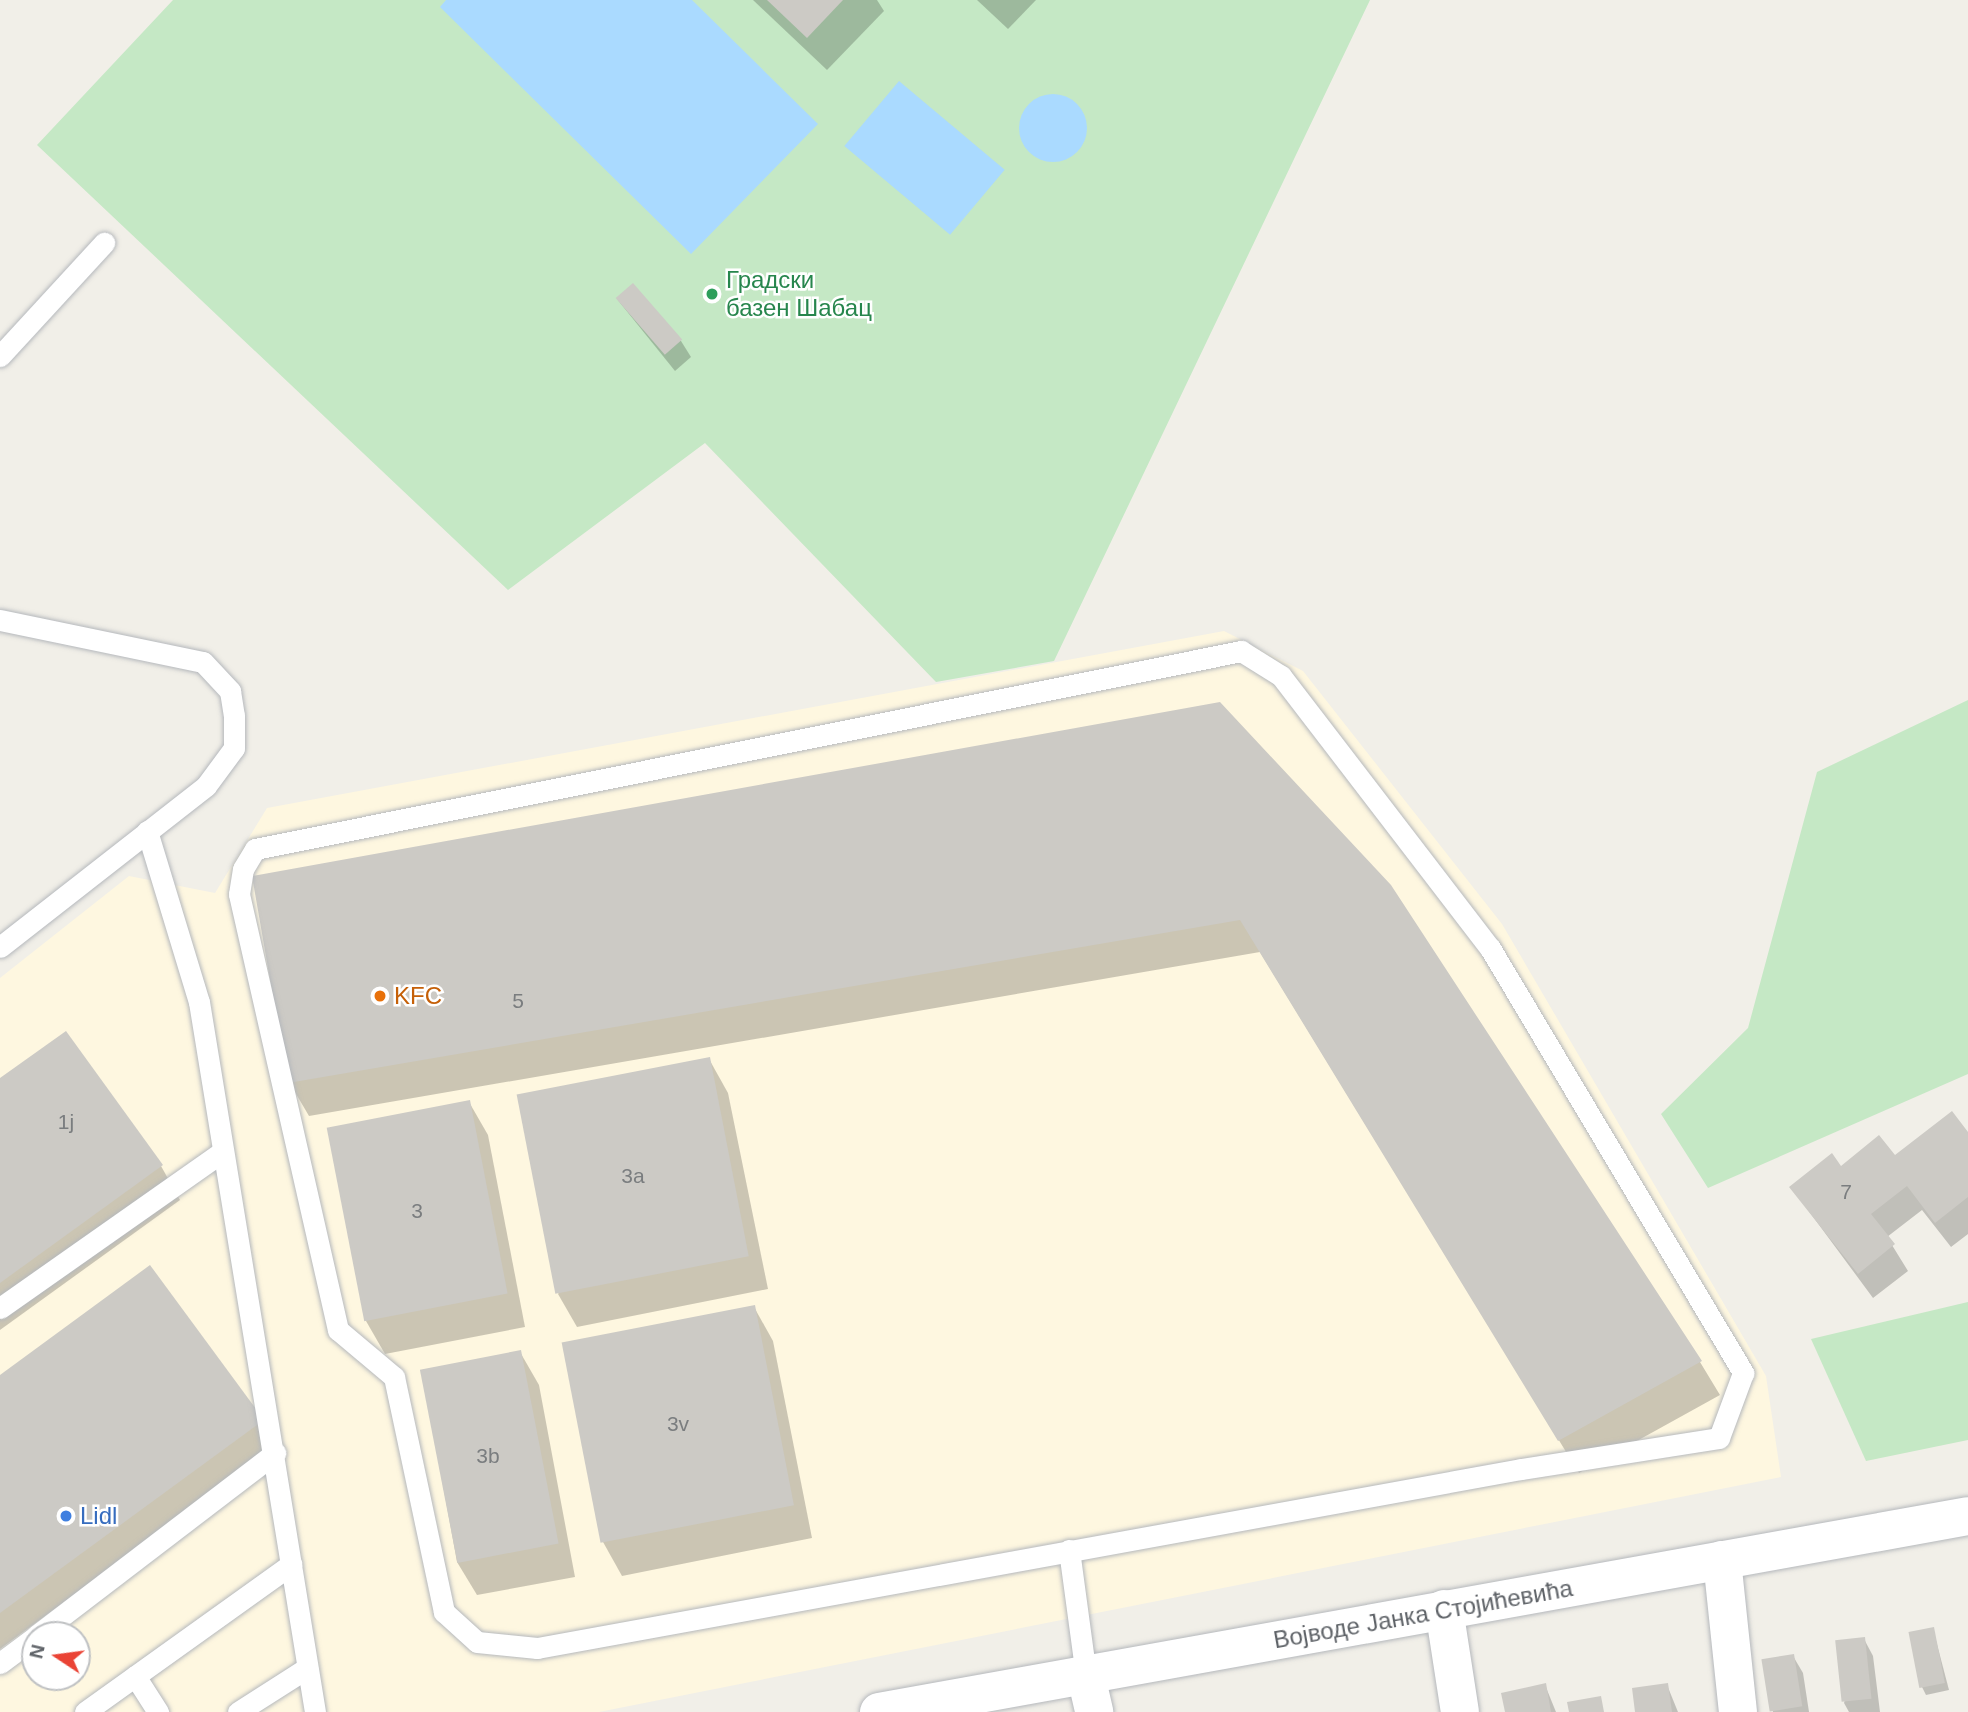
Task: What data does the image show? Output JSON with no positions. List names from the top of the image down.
{
  "streets": {
    "street": ["Војводе Јанка Стојићевића"]
  },
  "places": ["Градски базен Шабац", "KFC", "Lidl"],
  "house_numbers": [
    "5",
    "1j",
    "3a",
    "7",
    "3",
    "3v",
    "3b"
  ],
  "north": "left"
}
